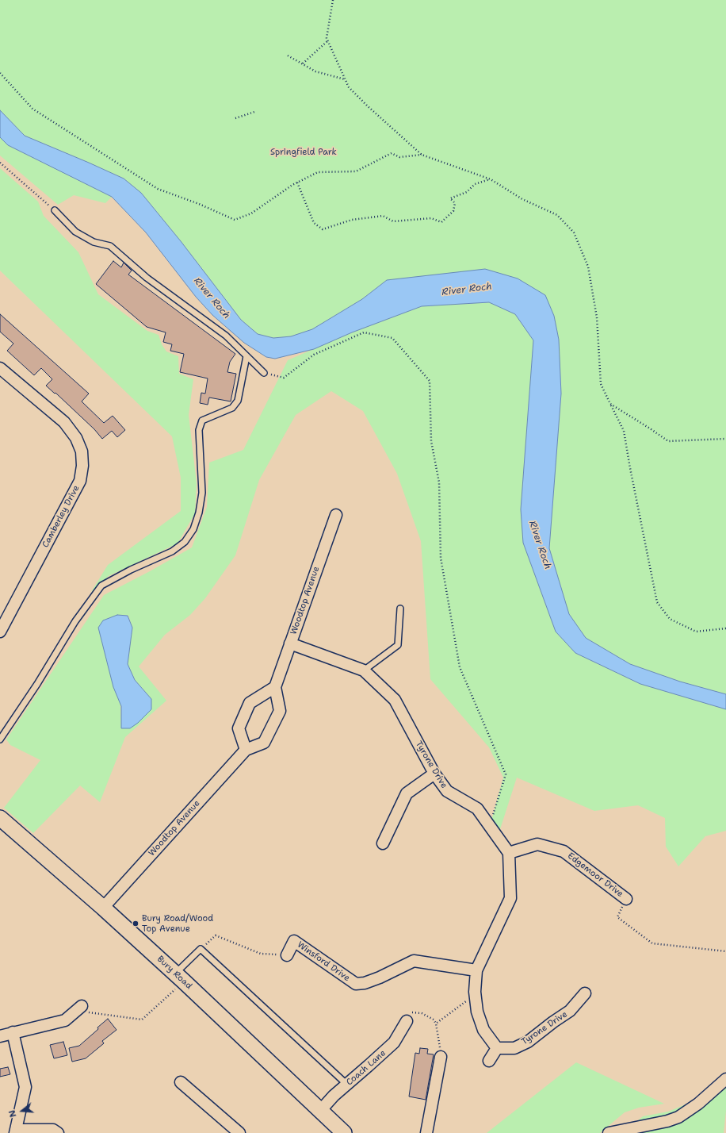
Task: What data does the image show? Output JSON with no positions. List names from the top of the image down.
{
  "streets": {
    "main road": ["Bury Road"],
    "street": [
      "Camberley Drive",
      "Woodtop Avenue",
      "Tyrone Drive",
      "Edgemoor Drive",
      "Winsford Drive",
      "Coach Lane"
    ]
  },
  "crossings": [
    ["Woodtop Avenue", "Tyrone Drive"],
    ["Woodtop Avenue", "Bury Road"],
    ["Tyrone Drive", "Edgemoor Drive"],
    ["Bury Road", "Coach Lane"]
  ],
  "water": ["River Roch"],
  "parks": ["Springfield Park"],
  "places": ["Bury Road/Wood Top Avenue"],
  "north": "left"
}
